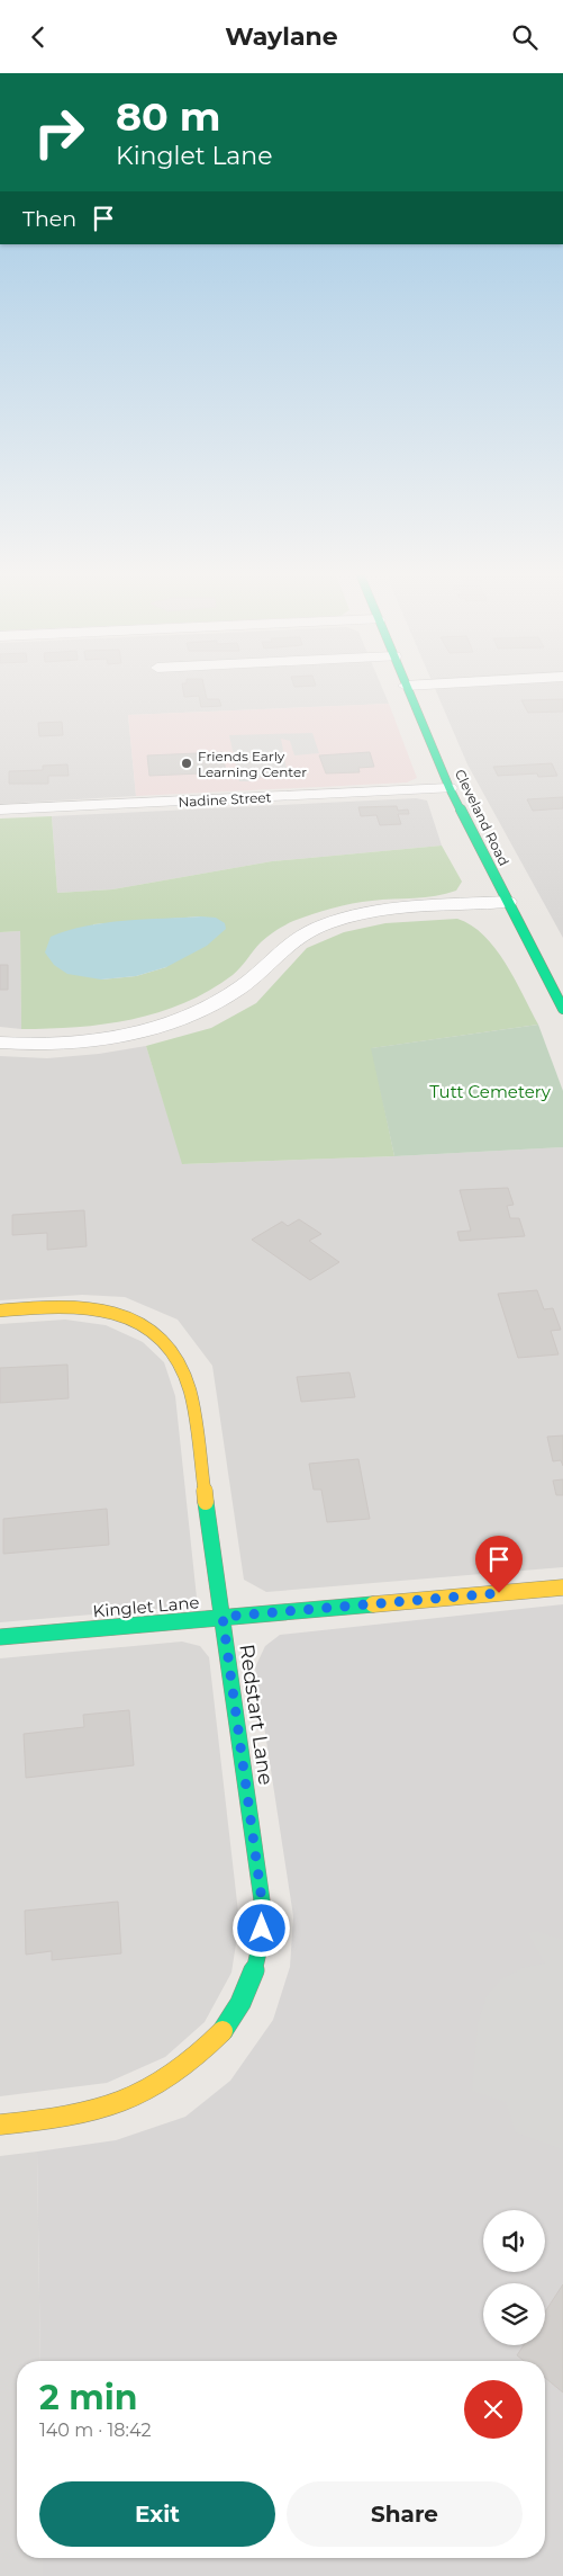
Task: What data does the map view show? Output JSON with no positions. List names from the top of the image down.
{
  "streets": {
    "street": [
      "Nadine Street",
      "Cleveland Road",
      "Kinglet Lane",
      "Redstart Lane"
    ]
  },
  "crossings": [
    ["Nadine Street", "Cleveland Road"],
    ["Kinglet Lane", "Redstart Lane"]
  ],
  "parks": ["Tutt Cemetery"],
  "places": ["Friends Early Learning Center"],
  "page": {
    "header": "Waylane",
    "turn": ["80 m", "Kinglet Lane"],
    "then": "Then",
    "heading": ["2 min", "140 m · 18:42"],
    "buttons": ["Exit", "Share"]
  }
}
